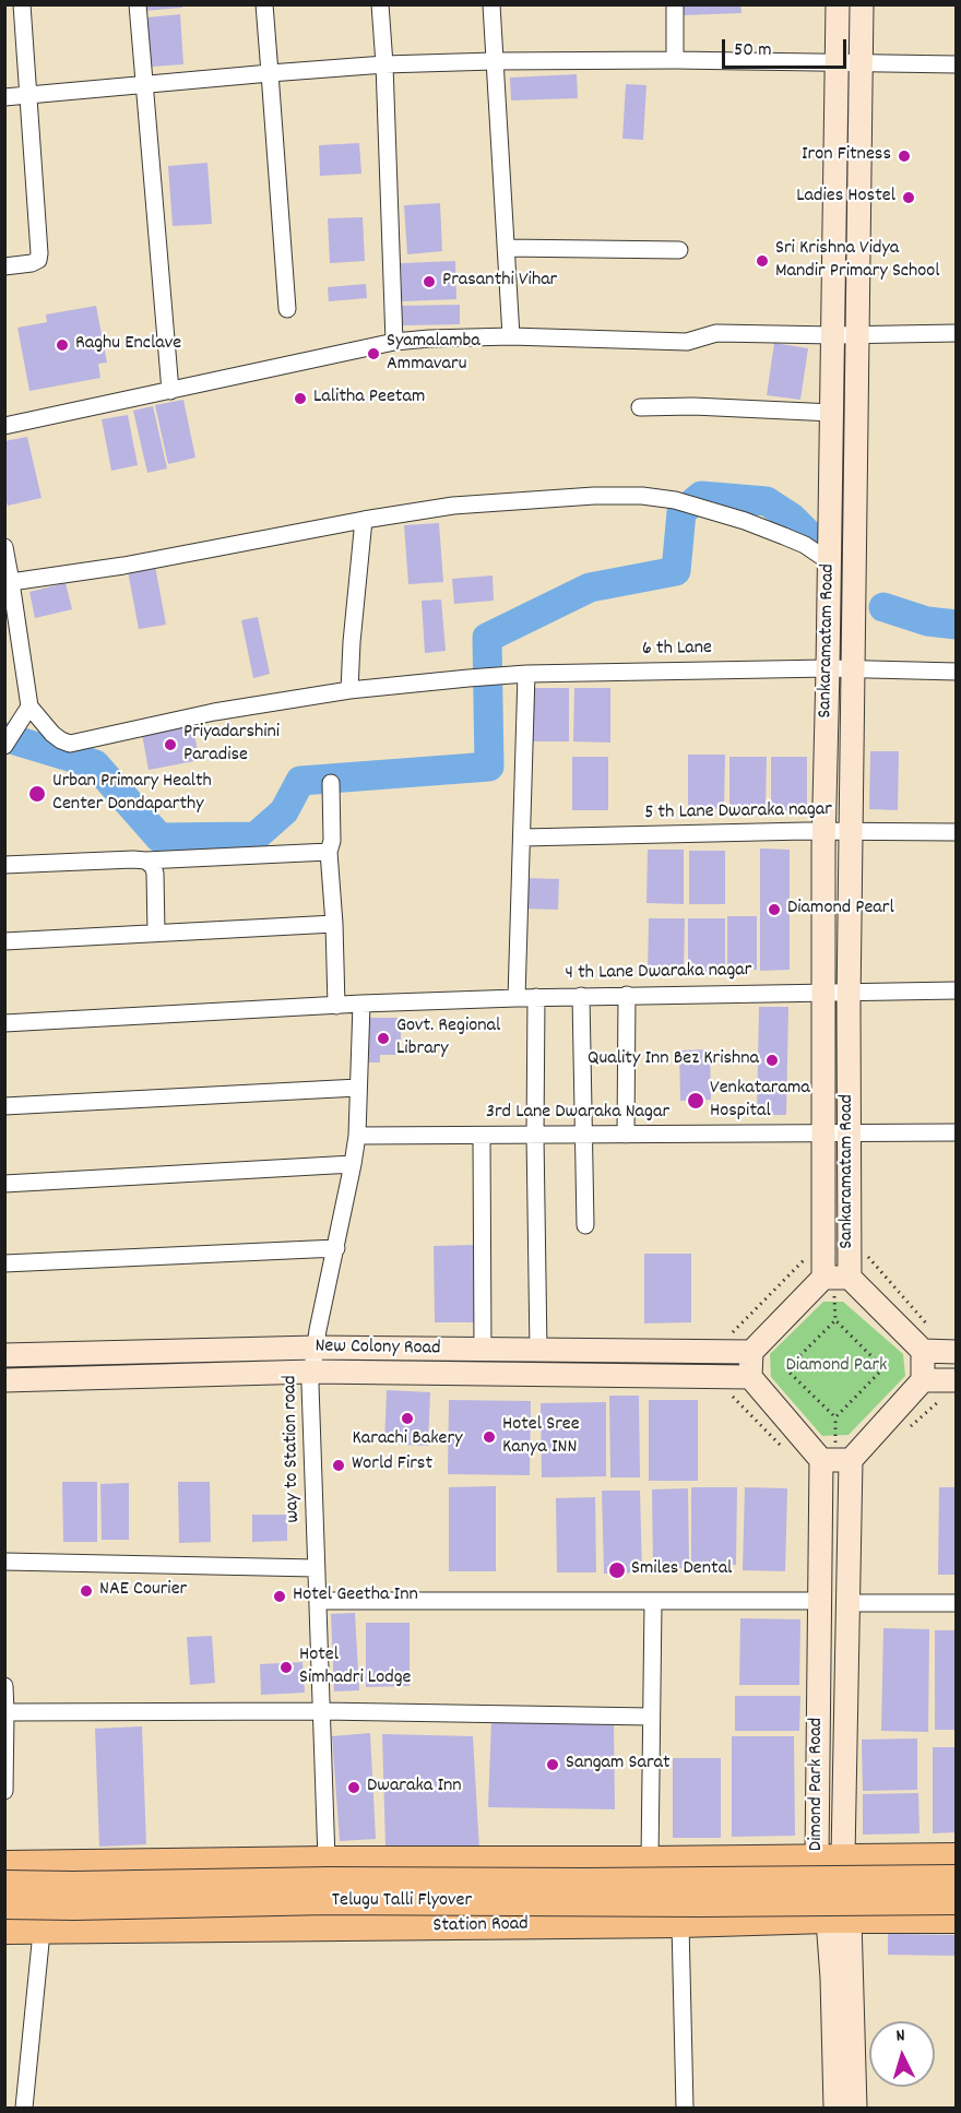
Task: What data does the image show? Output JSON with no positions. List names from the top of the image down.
{
  "streets": {
    "main road": [
      "Sankaramatam Road",
      "New Colony Road",
      "Dimond Park Road",
      "Telugu Talli Flyover",
      "Station Road"
    ],
    "street": [
      "6 th Lane",
      "5 th Lane Dwaraka nagar",
      "4 th Lane Dwaraka nagar",
      "3rd Lane Dwaraka Nagar",
      "way to Station road"
    ]
  },
  "crossings": [
    ["Sankaramatam Road", "6 th Lane"],
    ["Sankaramatam Road", "5 th Lane Dwaraka nagar"],
    ["Sankaramatam Road", "4 th Lane Dwaraka nagar"],
    ["Sankaramatam Road", "3rd Lane Dwaraka Nagar"],
    ["4 th Lane Dwaraka nagar", "way to Station road"],
    ["3rd Lane Dwaraka Nagar", "way to Station road"],
    ["New Colony Road", "way to Station road"],
    ["Dimond Park Road", "Station Road"]
  ],
  "parks": ["Diamond Park"],
  "places": [
    "Iron Fitness",
    "Ladies Hostel",
    "Sri Krishna Vidya Mandir Primary School",
    "Prasanthi Vihar",
    "Raghu Enclave",
    "Syamalamba Ammavaru",
    "Lalitha Peetam",
    "Priyadarshini Paradise",
    "Urban Primary Health Center Dondaparthy",
    "Diamond Pearl",
    "Govt. Regional Library",
    "Quality Inn Bez Krishna",
    "Venkatarama Hospital",
    "Karachi Bakery",
    "Hotel Sree Kanya INN",
    "World First",
    "Smiles Dental",
    "NAE Courier",
    "Hotel Geetha Inn",
    "Hotel Simhadri Lodge",
    "Sangam Sarat",
    "Dwaraka Inn"
  ],
  "scale_bar": "50 m",
  "north": "top"
}
